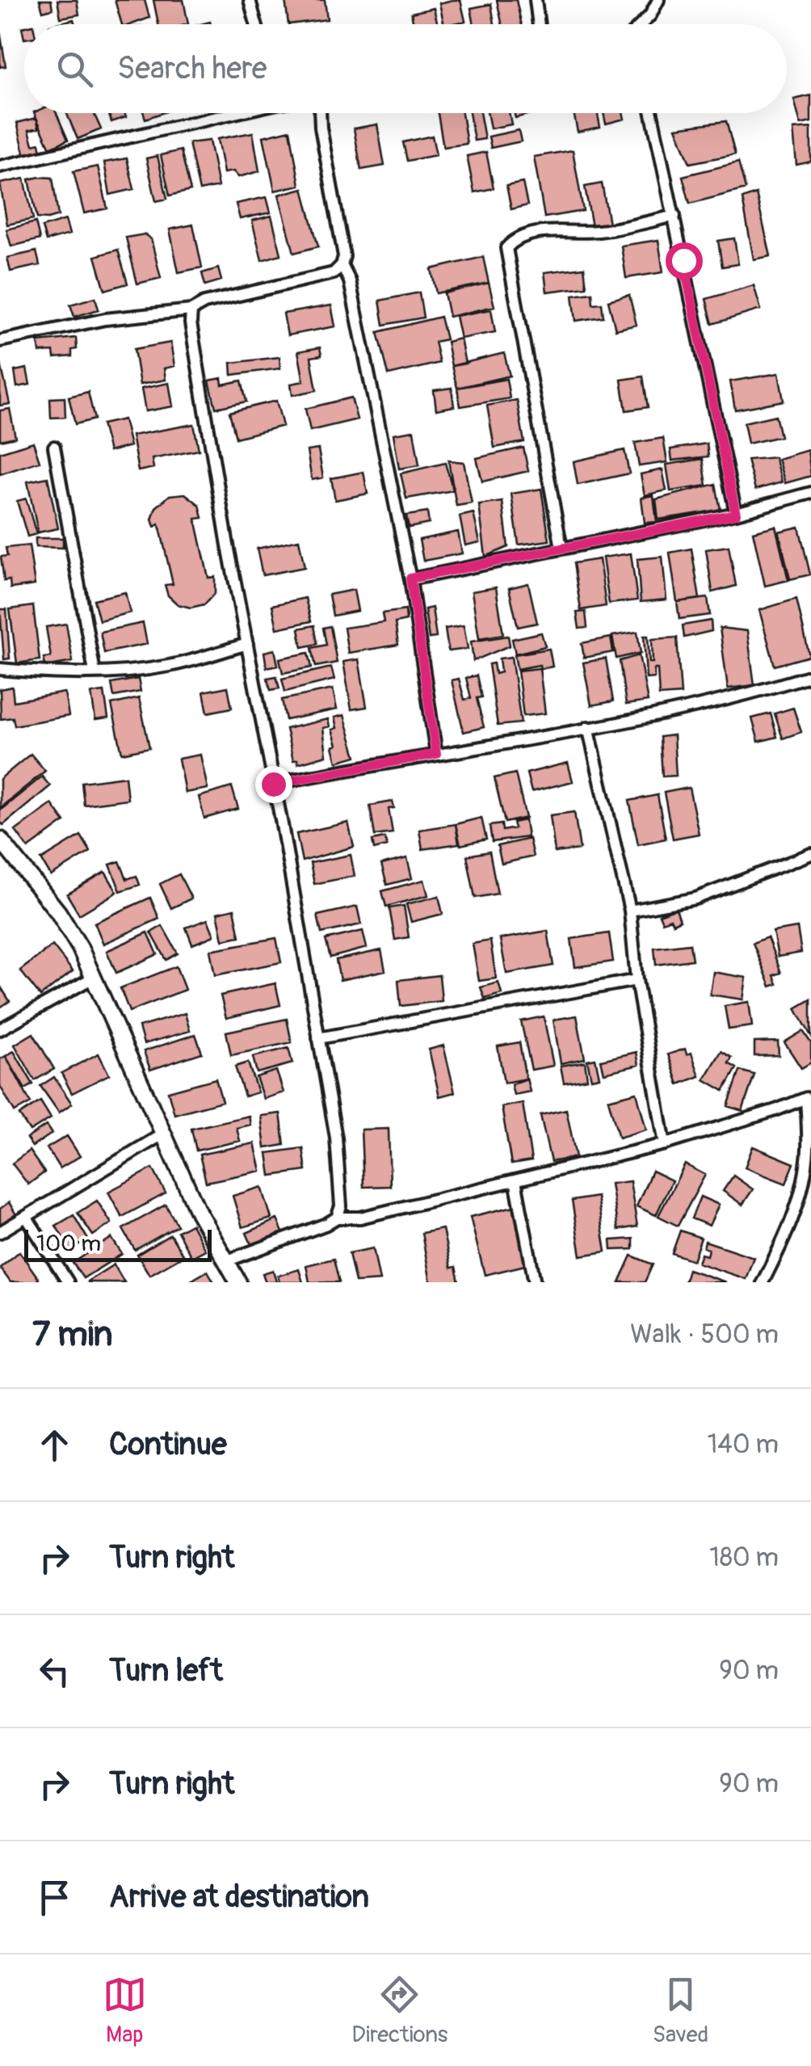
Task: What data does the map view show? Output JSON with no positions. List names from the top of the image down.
{
  "scale_bar": "100 m",
  "page": {
    "search": "Search here",
    "scale": "100 m",
    "heading": ["7 min", "Walk · 500 m"],
    "list": [
      ["Continue", "140 m"],
      ["Turn right", "180 m"],
      ["Turn left", "90 m"],
      ["Turn right", "90 m"],
      "Arrive at destination"
    ],
    "nav": ["Map", "Directions", "Saved"]
  }
}
